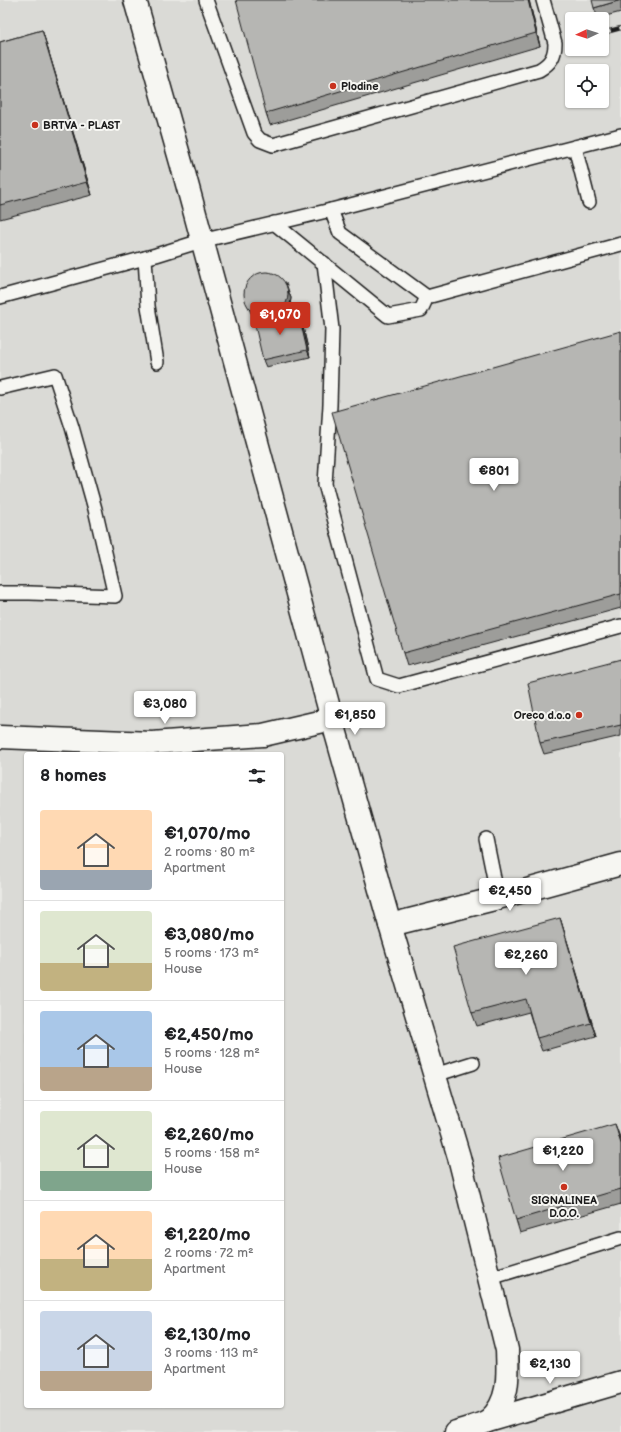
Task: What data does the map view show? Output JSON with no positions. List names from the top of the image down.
{
  "places": [
    "Plodine",
    "BRTVA - PLAST",
    "Oreco d.o.o",
    "SIGNALINEA D.O.O."
  ],
  "north": "left",
  "page": {
    "price": [
      "€1,070",
      "€801",
      "€3,080",
      "€1,850",
      "€2,450",
      "€2,260",
      "€1,220",
      "€2,130"
    ],
    "heading": "8 homes",
    "list": [
      {
        "name": "€1,070/mo",
        "note": "2 rooms · 80 m² · Apartment"
      },
      {
        "name": "€3,080/mo",
        "note": "5 rooms · 173 m² · House"
      },
      {
        "name": "€2,450/mo",
        "note": "5 rooms · 128 m² · House"
      },
      {
        "name": "€2,260/mo",
        "note": "5 rooms · 158 m² · House"
      },
      {
        "name": "€1,220/mo",
        "note": "2 rooms · 72 m² · Apartment"
      },
      {
        "name": "€2,130/mo",
        "note": "3 rooms · 113 m² · Apartment"
      }
    ]
  }
}
